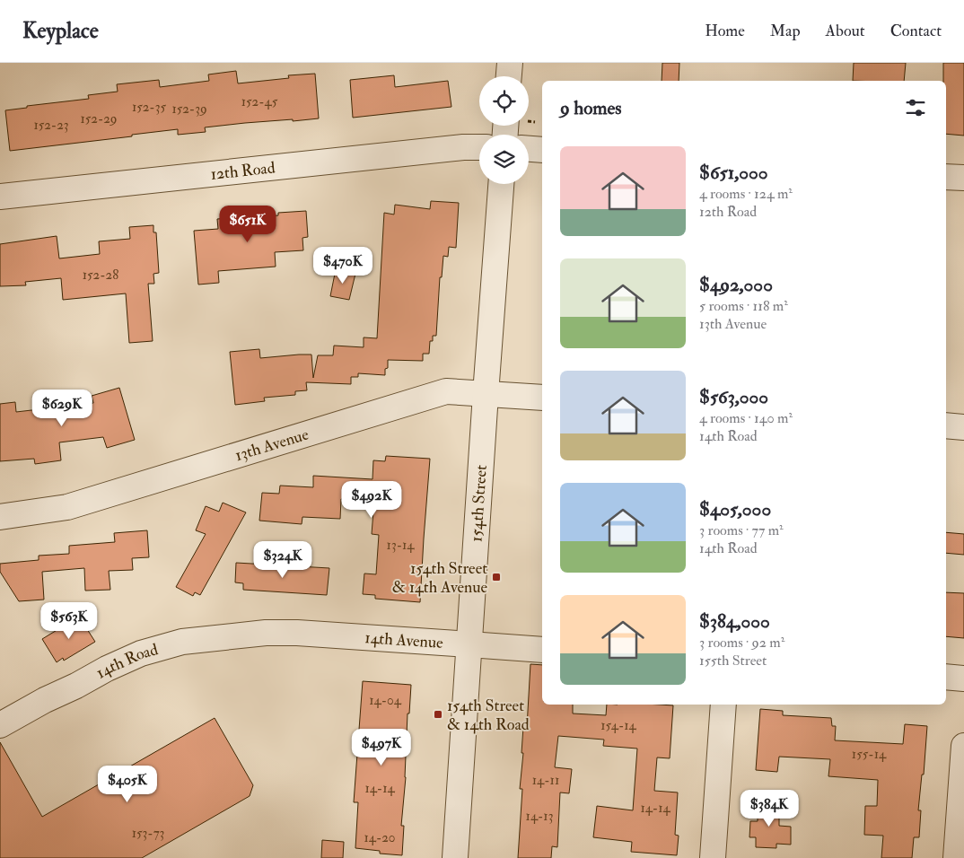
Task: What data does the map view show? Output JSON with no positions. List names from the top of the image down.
{
  "streets": {
    "street": [
      "12th Road",
      "13th Avenue",
      "154th Street",
      "14th Avenue",
      "14th Road"
    ]
  },
  "crossings": [
    ["13th Avenue", "154th Street"],
    ["154th Street", "14th Avenue"],
    ["14th Avenue", "14th Road"]
  ],
  "places": {
    "transit": ["154th Street & 14th Avenue", "154th Street & 14th Road"]
  },
  "house_numbers": [
    "152-45",
    "152-35",
    "152-39",
    "152-29",
    "152-23",
    "152-28",
    "13-14",
    "14-04",
    "154-14",
    "155-14",
    "14-11",
    "14-14",
    "14-14",
    "14-13",
    "153-73",
    "14-20"
  ],
  "page": {
    "header": "Keyplace",
    "nav": [
      "Home",
      "Map",
      "About",
      "Contact"
    ],
    "heading": "9 homes",
    "list": [
      {
        "name": "$651,000",
        "note": "4 rooms · 124 m² · 12th Road"
      },
      {
        "name": "$492,000",
        "note": "5 rooms · 118 m² · 13th Avenue"
      },
      {
        "name": "$563,000",
        "note": "4 rooms · 140 m² · 14th Road"
      },
      {
        "name": "$405,000",
        "note": "3 rooms · 77 m² · 14th Road"
      },
      {
        "name": "$384,000",
        "note": "3 rooms · 92 m² · 155th Street"
      }
    ],
    "price": [
      "$651K",
      "$470K",
      "$629K",
      "$492K",
      "$324K",
      "$563K",
      "$497K",
      "$405K",
      "$384K"
    ]
  }
}
